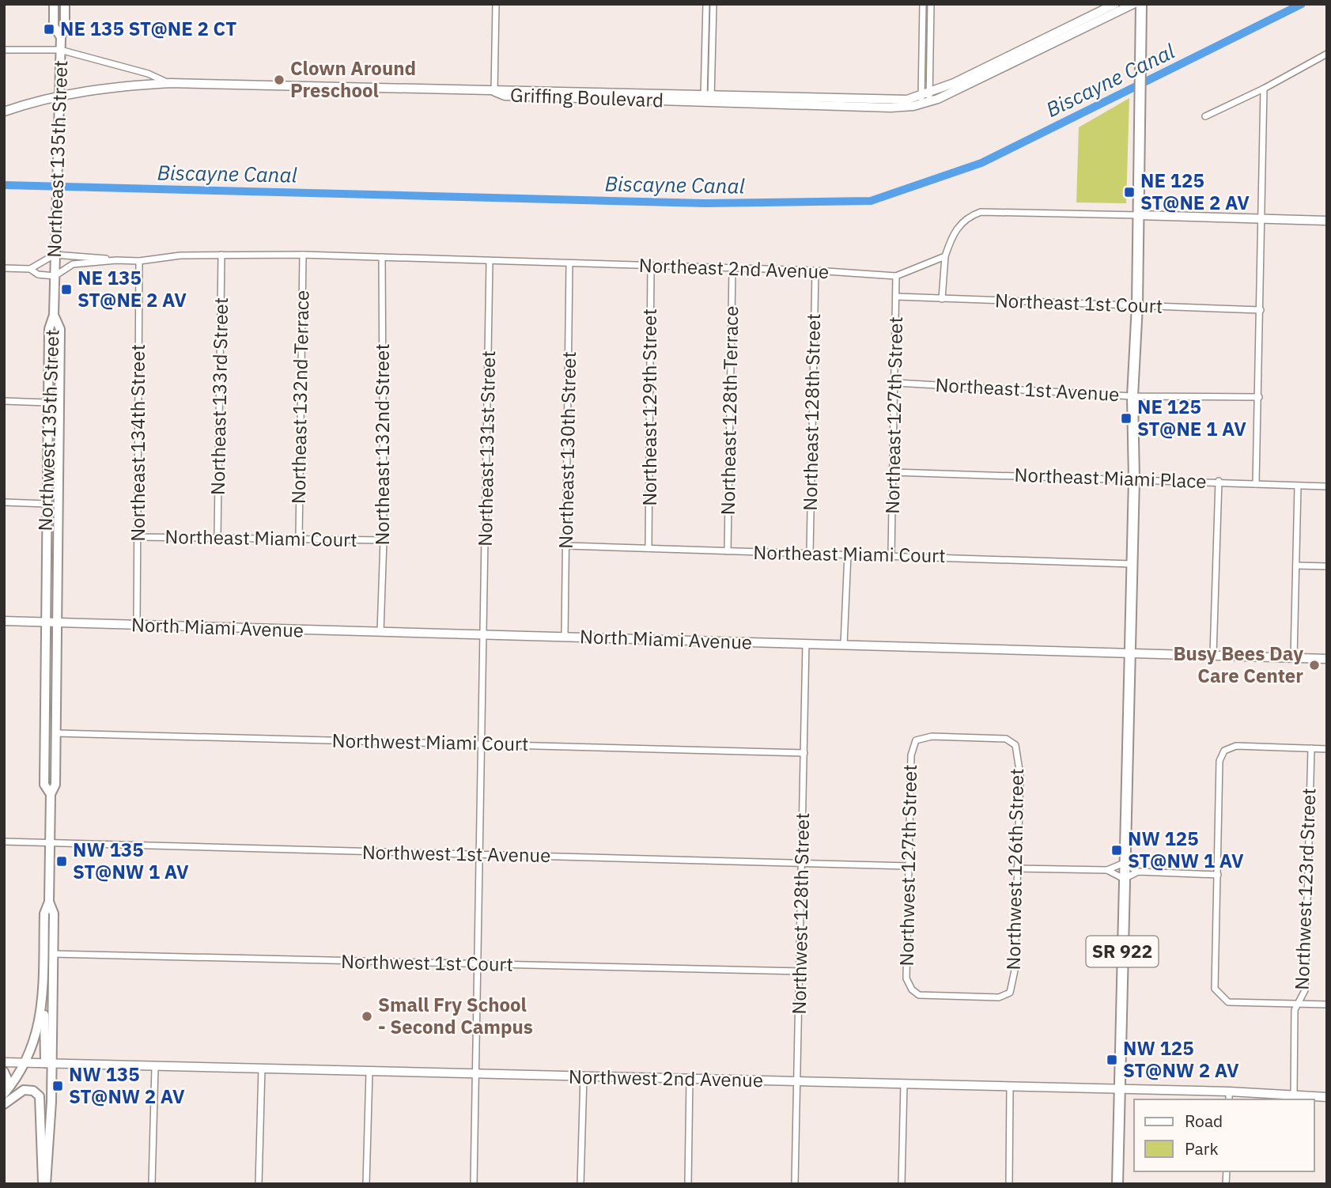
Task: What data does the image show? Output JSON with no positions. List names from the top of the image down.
{
  "streets": {
    "main road": ["Northeast 135th Street", "Northwest 135th Street", "SR 922"],
    "street": [
      "Griffing Boulevard",
      "Northeast 2nd Avenue",
      "Northeast 1st Court",
      "Northeast 1st Avenue",
      "Northeast 133rd Street",
      "Northeast 132nd Terrace",
      "Northeast 129th Street",
      "Northeast 128th Terrace",
      "Northeast 128th Street",
      "Northeast 127th Street",
      "Northeast 134th Street",
      "Northeast 132nd Street",
      "Northeast 131st Street",
      "Northeast 130th Street",
      "Northeast Miami Place",
      "Northeast Miami Court",
      "North Miami Avenue",
      "Northwest Miami Court",
      "Northwest 1st Avenue",
      "Northwest 127th Street",
      "Northwest 126th Street",
      "Northwest 123rd Street",
      "Northwest 128th Street",
      "Northwest 1st Court",
      "Northwest 2nd Avenue"
    ]
  },
  "crossings": [
    ["Griffing Boulevard", "Northeast 135th Street"],
    ["Northeast 135th Street", "Northeast 2nd Avenue"],
    ["Northeast 135th Street", "Northwest 135th Street"],
    ["Northeast 2nd Avenue", "Northeast 133rd Street"],
    ["Northeast 2nd Avenue", "Northeast 132nd Terrace"],
    ["Northeast 2nd Avenue", "Northeast 129th Street"],
    ["Northeast 2nd Avenue", "Northeast 128th Terrace"],
    ["Northeast 2nd Avenue", "Northeast 128th Street"],
    ["Northeast 2nd Avenue", "Northeast 127th Street"],
    ["Northeast 2nd Avenue", "Northeast 134th Street"],
    ["Northeast 2nd Avenue", "Northeast 132nd Street"],
    ["Northeast 2nd Avenue", "Northeast 131st Street"],
    ["Northeast 2nd Avenue", "Northeast 130th Street"],
    ["Northeast 1st Court", "Northeast 127th Street"],
    ["Northeast 1st Court", "SR 922"],
    ["Northeast 1st Avenue", "Northeast 127th Street"],
    ["Northeast 1st Avenue", "SR 922"],
    ["Northeast 133rd Street", "Northeast Miami Court"],
    ["Northeast 132nd Terrace", "Northeast Miami Court"],
    ["Northeast 129th Street", "Northeast Miami Court"],
    ["Northeast 128th Terrace", "Northeast Miami Court"],
    ["Northeast 128th Street", "Northeast Miami Court"],
    ["Northeast 127th Street", "Northeast Miami Place"],
    ["Northeast 127th Street", "Northeast Miami Court"],
    ["Northwest 135th Street", "North Miami Avenue"],
    ["Northwest 135th Street", "Northwest Miami Court"],
    ["Northwest 135th Street", "Northwest 1st Avenue"],
    ["Northwest 135th Street", "Northwest 1st Court"],
    ["Northwest 135th Street", "Northwest 2nd Avenue"],
    ["Northeast 134th Street", "Northeast Miami Court"],
    ["Northeast 134th Street", "North Miami Avenue"],
    ["Northeast 132nd Street", "Northeast Miami Court"],
    ["Northeast 132nd Street", "North Miami Avenue"],
    ["Northeast 131st Street", "North Miami Avenue"],
    ["Northeast 131st Street", "Northwest Miami Court"],
    ["Northeast 131st Street", "Northwest 1st Avenue"],
    ["Northeast 131st Street", "Northwest 1st Court"],
    ["Northeast 131st Street", "Northwest 2nd Avenue"],
    ["Northeast 130th Street", "Northeast Miami Court"],
    ["Northeast 130th Street", "North Miami Avenue"],
    ["Northeast Miami Place", "SR 922"],
    ["Northeast Miami Court", "SR 922"],
    ["North Miami Avenue", "Northwest 128th Street"],
    ["North Miami Avenue", "SR 922"],
    ["Northwest Miami Court", "Northwest 128th Street"],
    ["Northwest 1st Avenue", "Northwest 127th Street"],
    ["Northwest 1st Avenue", "Northwest 128th Street"],
    ["Northwest 127th Street", "Northwest 126th Street"],
    ["Northwest 123rd Street", "Northwest 2nd Avenue"],
    ["Northwest 128th Street", "Northwest 1st Court"],
    ["Northwest 128th Street", "Northwest 2nd Avenue"],
    ["SR 922", "Northwest 2nd Avenue"]
  ],
  "water": ["Biscayne Canal"],
  "places": {
    "transit": [
      "NE 135 ST@NE 2 CT",
      "NE 125 ST@NE 2 AV",
      "NE 135 ST@NE 2 AV",
      "NE 125 ST@NE 1 AV",
      "NW 125 ST@NW 1 AV",
      "NW 135 ST@NW 1 AV",
      "NW 125 ST@NW 2 AV",
      "NW 135 ST@NW 2 AV"
    ],
    "other": ["Clown Around Preschool", "Busy Bees Day Care Center", "Small Fry School - Second Campus"]
  },
  "legend": ["Road", "Park"]
}
